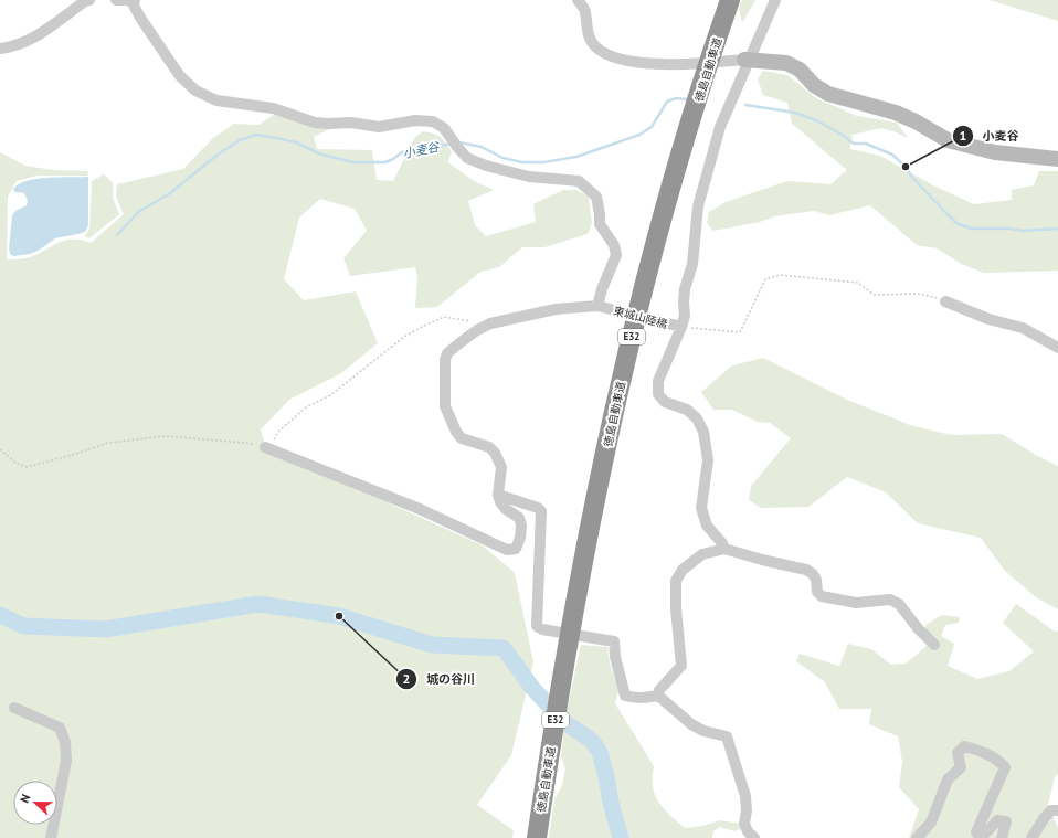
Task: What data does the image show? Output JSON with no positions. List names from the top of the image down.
{
  "streets": {
    "highway": ["徳島自動車道", "E32"],
    "street": ["東城山陸橋"]
  },
  "water": ["小麦谷"],
  "places": ["小麦谷", "城の谷川"],
  "north": "left"
}
